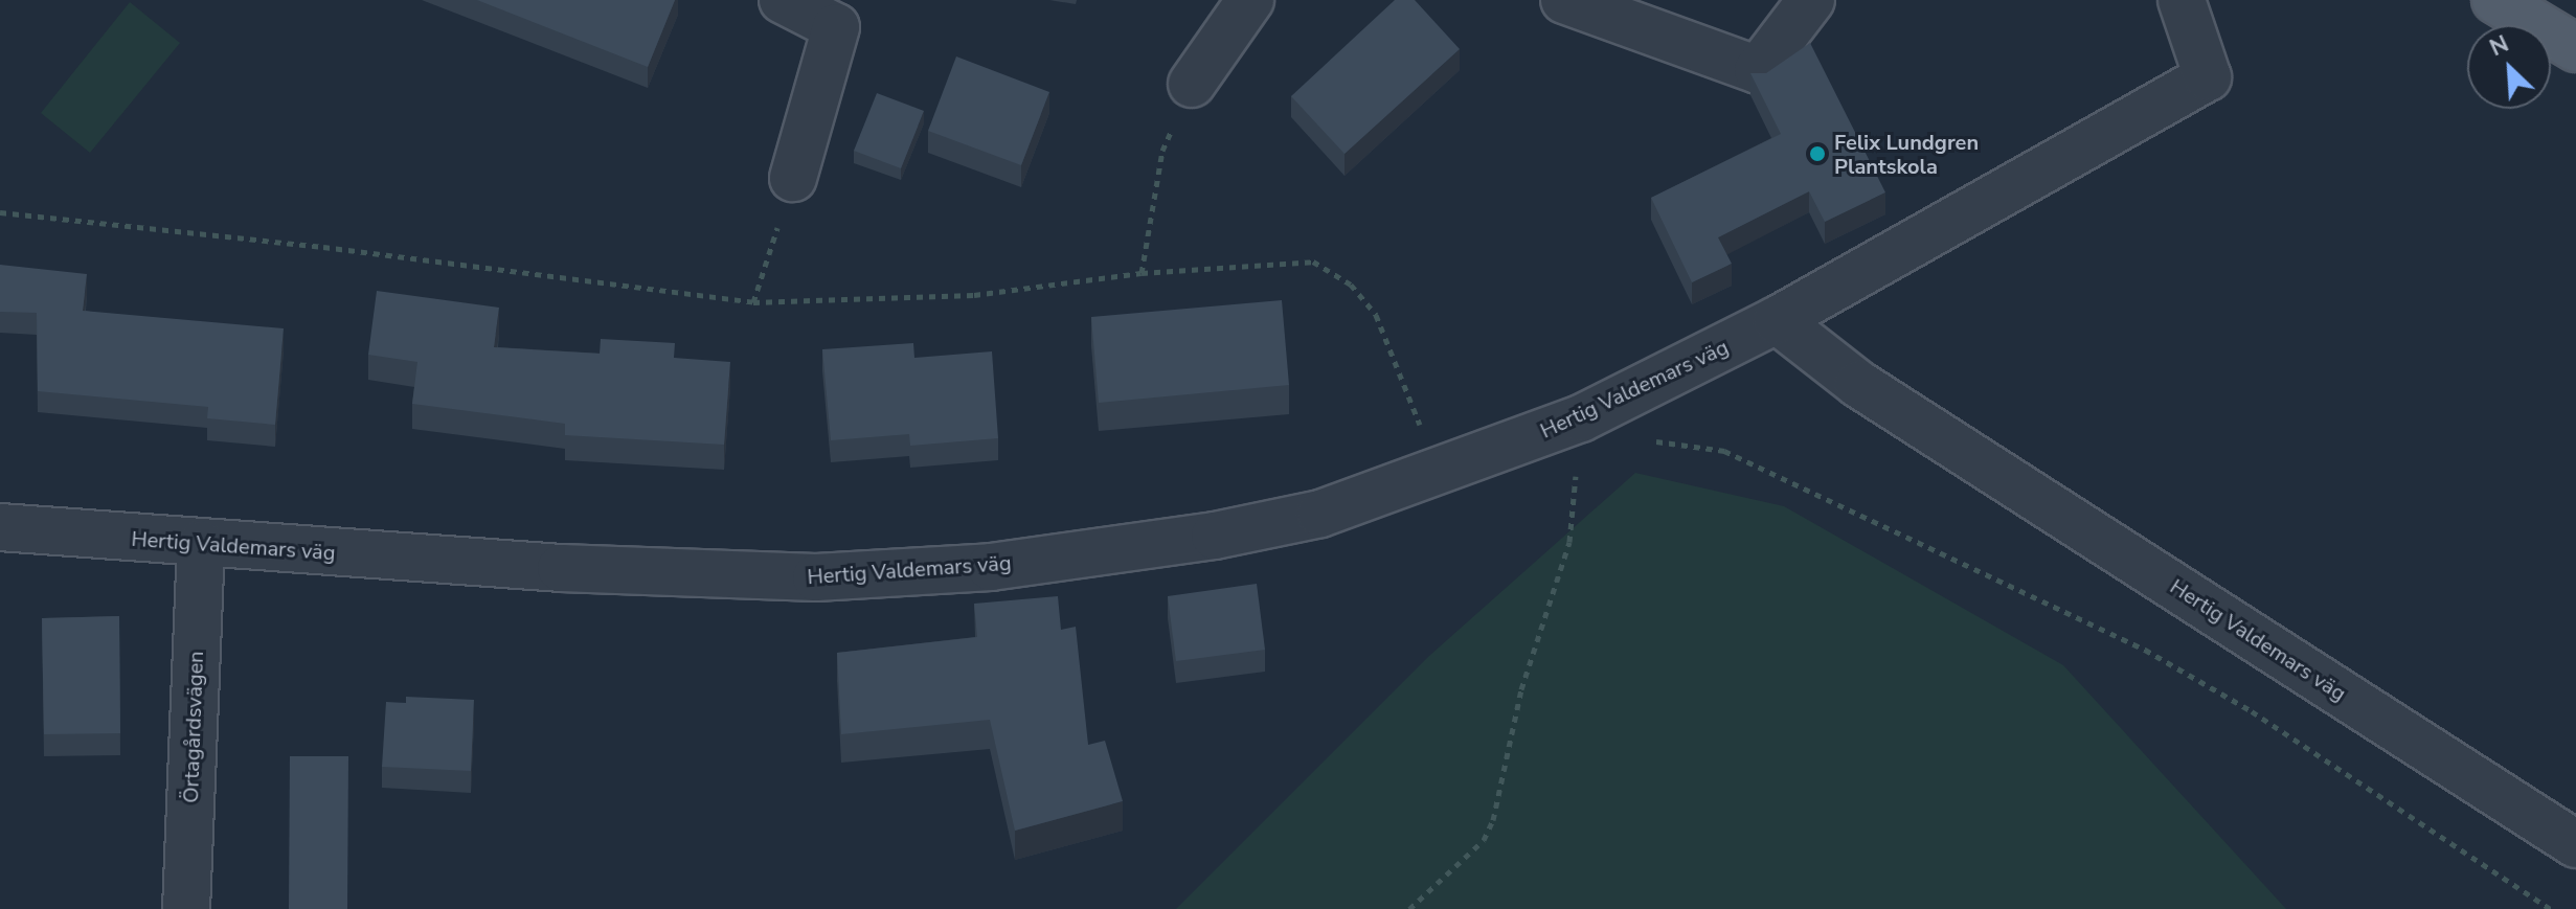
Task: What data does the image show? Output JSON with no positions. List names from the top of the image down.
{
  "streets": {
    "street": ["Hertig Valdemars väg", "Örtagårdsvägen"]
  },
  "crossings": [
    ["Hertig Valdemars väg", "Örtagårdsvägen"]
  ],
  "places": ["Felix Lundgren Plantskola"],
  "north": "top left"
}
